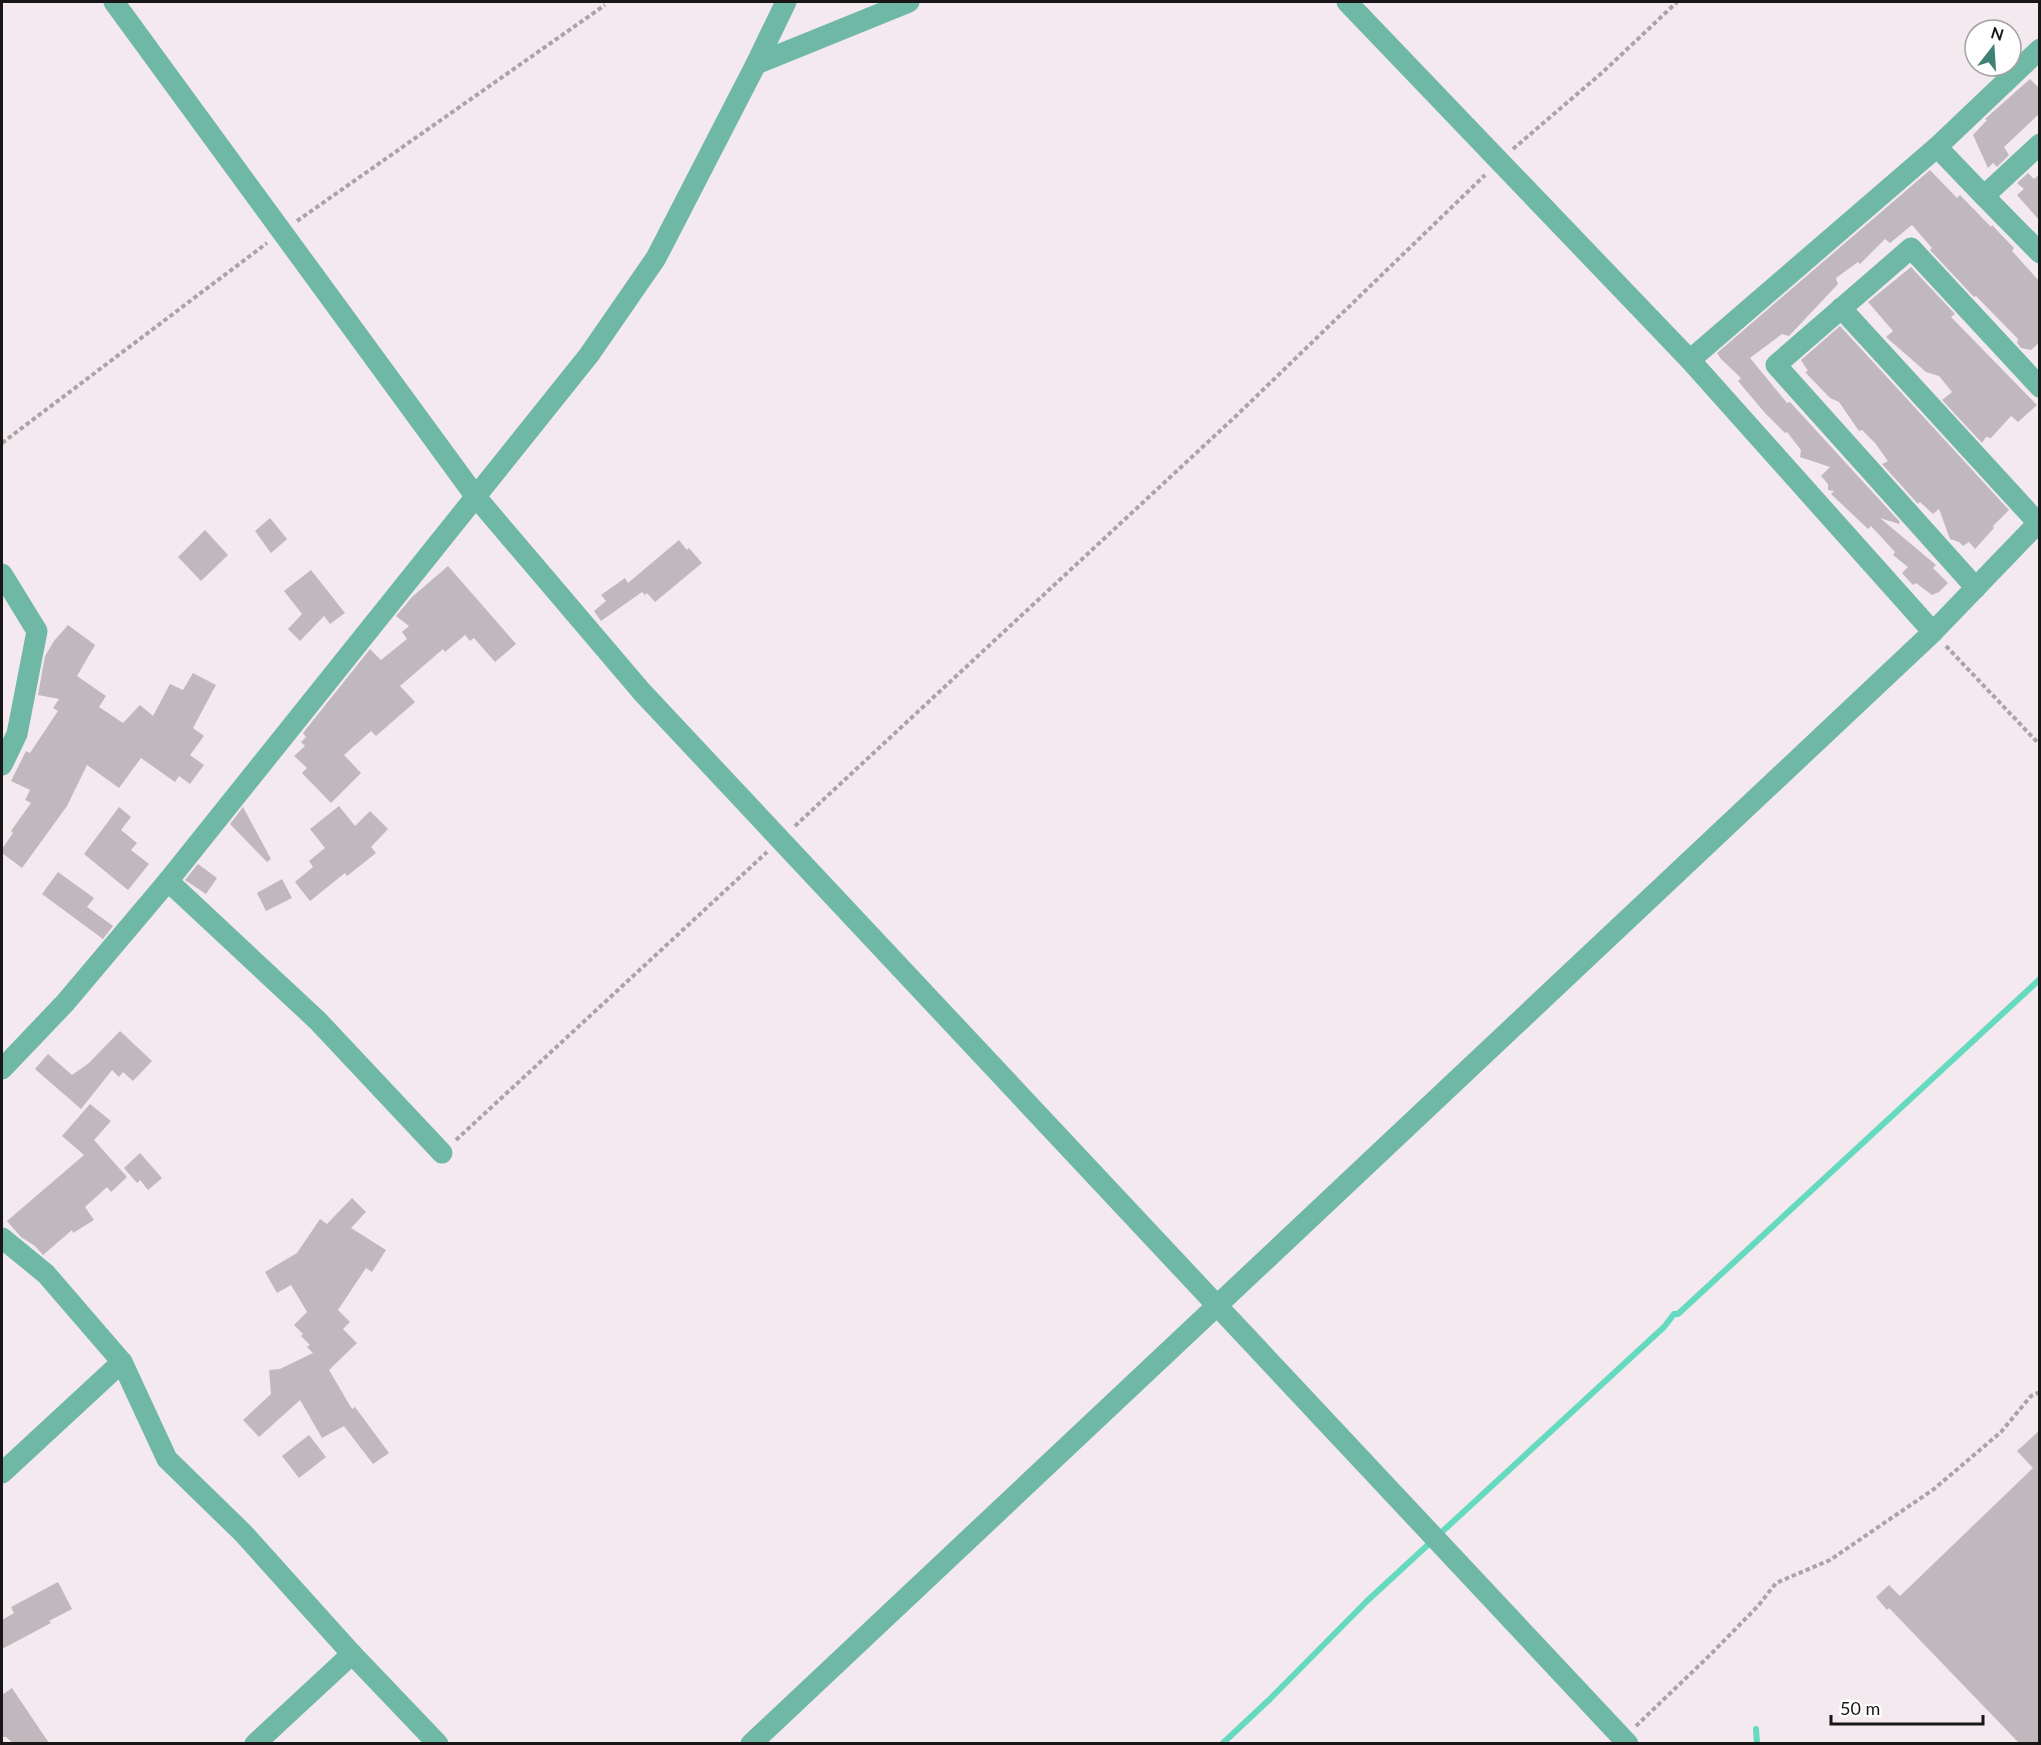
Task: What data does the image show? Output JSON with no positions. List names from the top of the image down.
{
  "scale_bar": "50 m",
  "north": "top"
}
